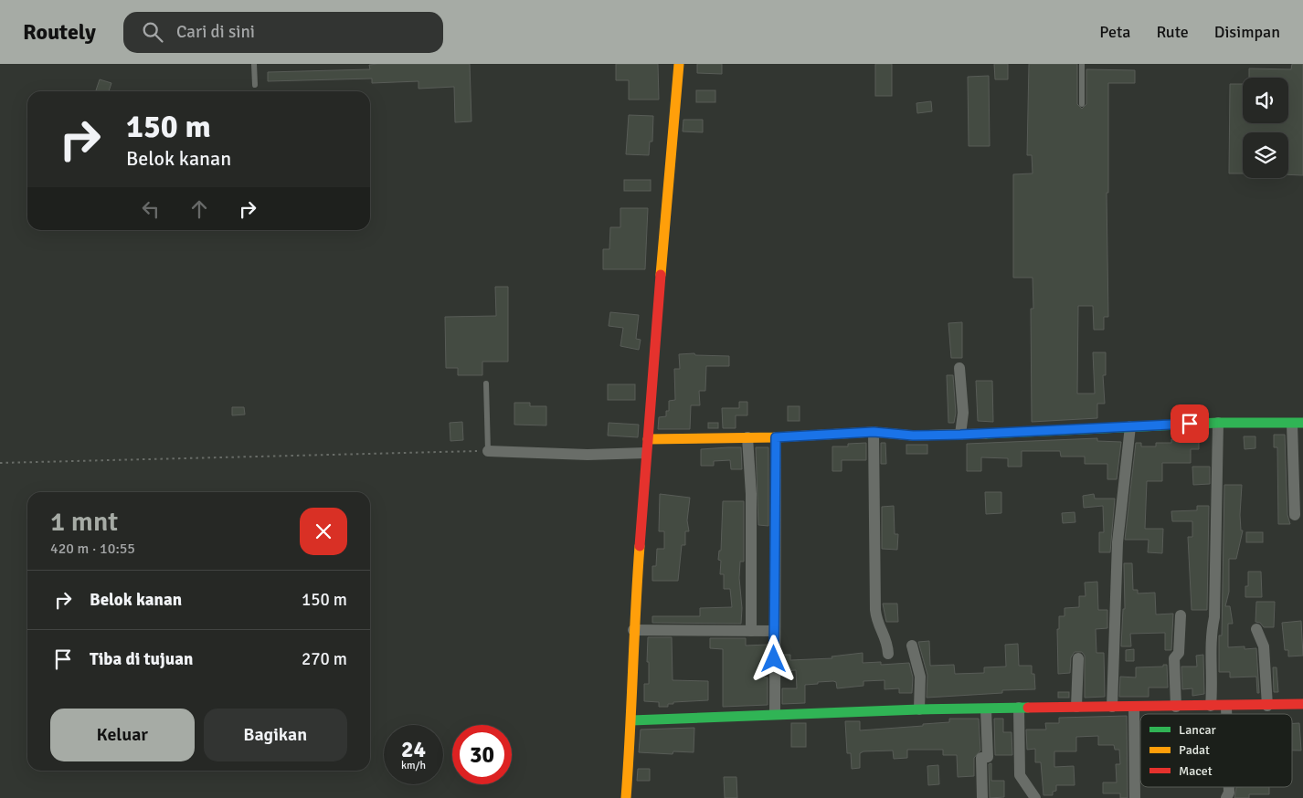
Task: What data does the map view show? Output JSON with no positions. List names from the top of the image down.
{
  "legend": ["Lancar", "Padat", "Macet"],
  "page": {
    "header": "Routely",
    "search": "Cari di sini",
    "nav": ["Peta", "Rute", "Disimpan"],
    "turn": ["150 m", "Belok kanan"],
    "heading": ["1 mnt", "420 m · 10:55"],
    "list": [
      {
        "name": "Belok kanan",
        "value": "150 m"
      },
      {
        "name": "Tiba di tujuan",
        "value": "270 m"
      }
    ],
    "buttons": ["Keluar", "Bagikan"],
    "speed": "24 km/h",
    "limit": "30"
  }
}
